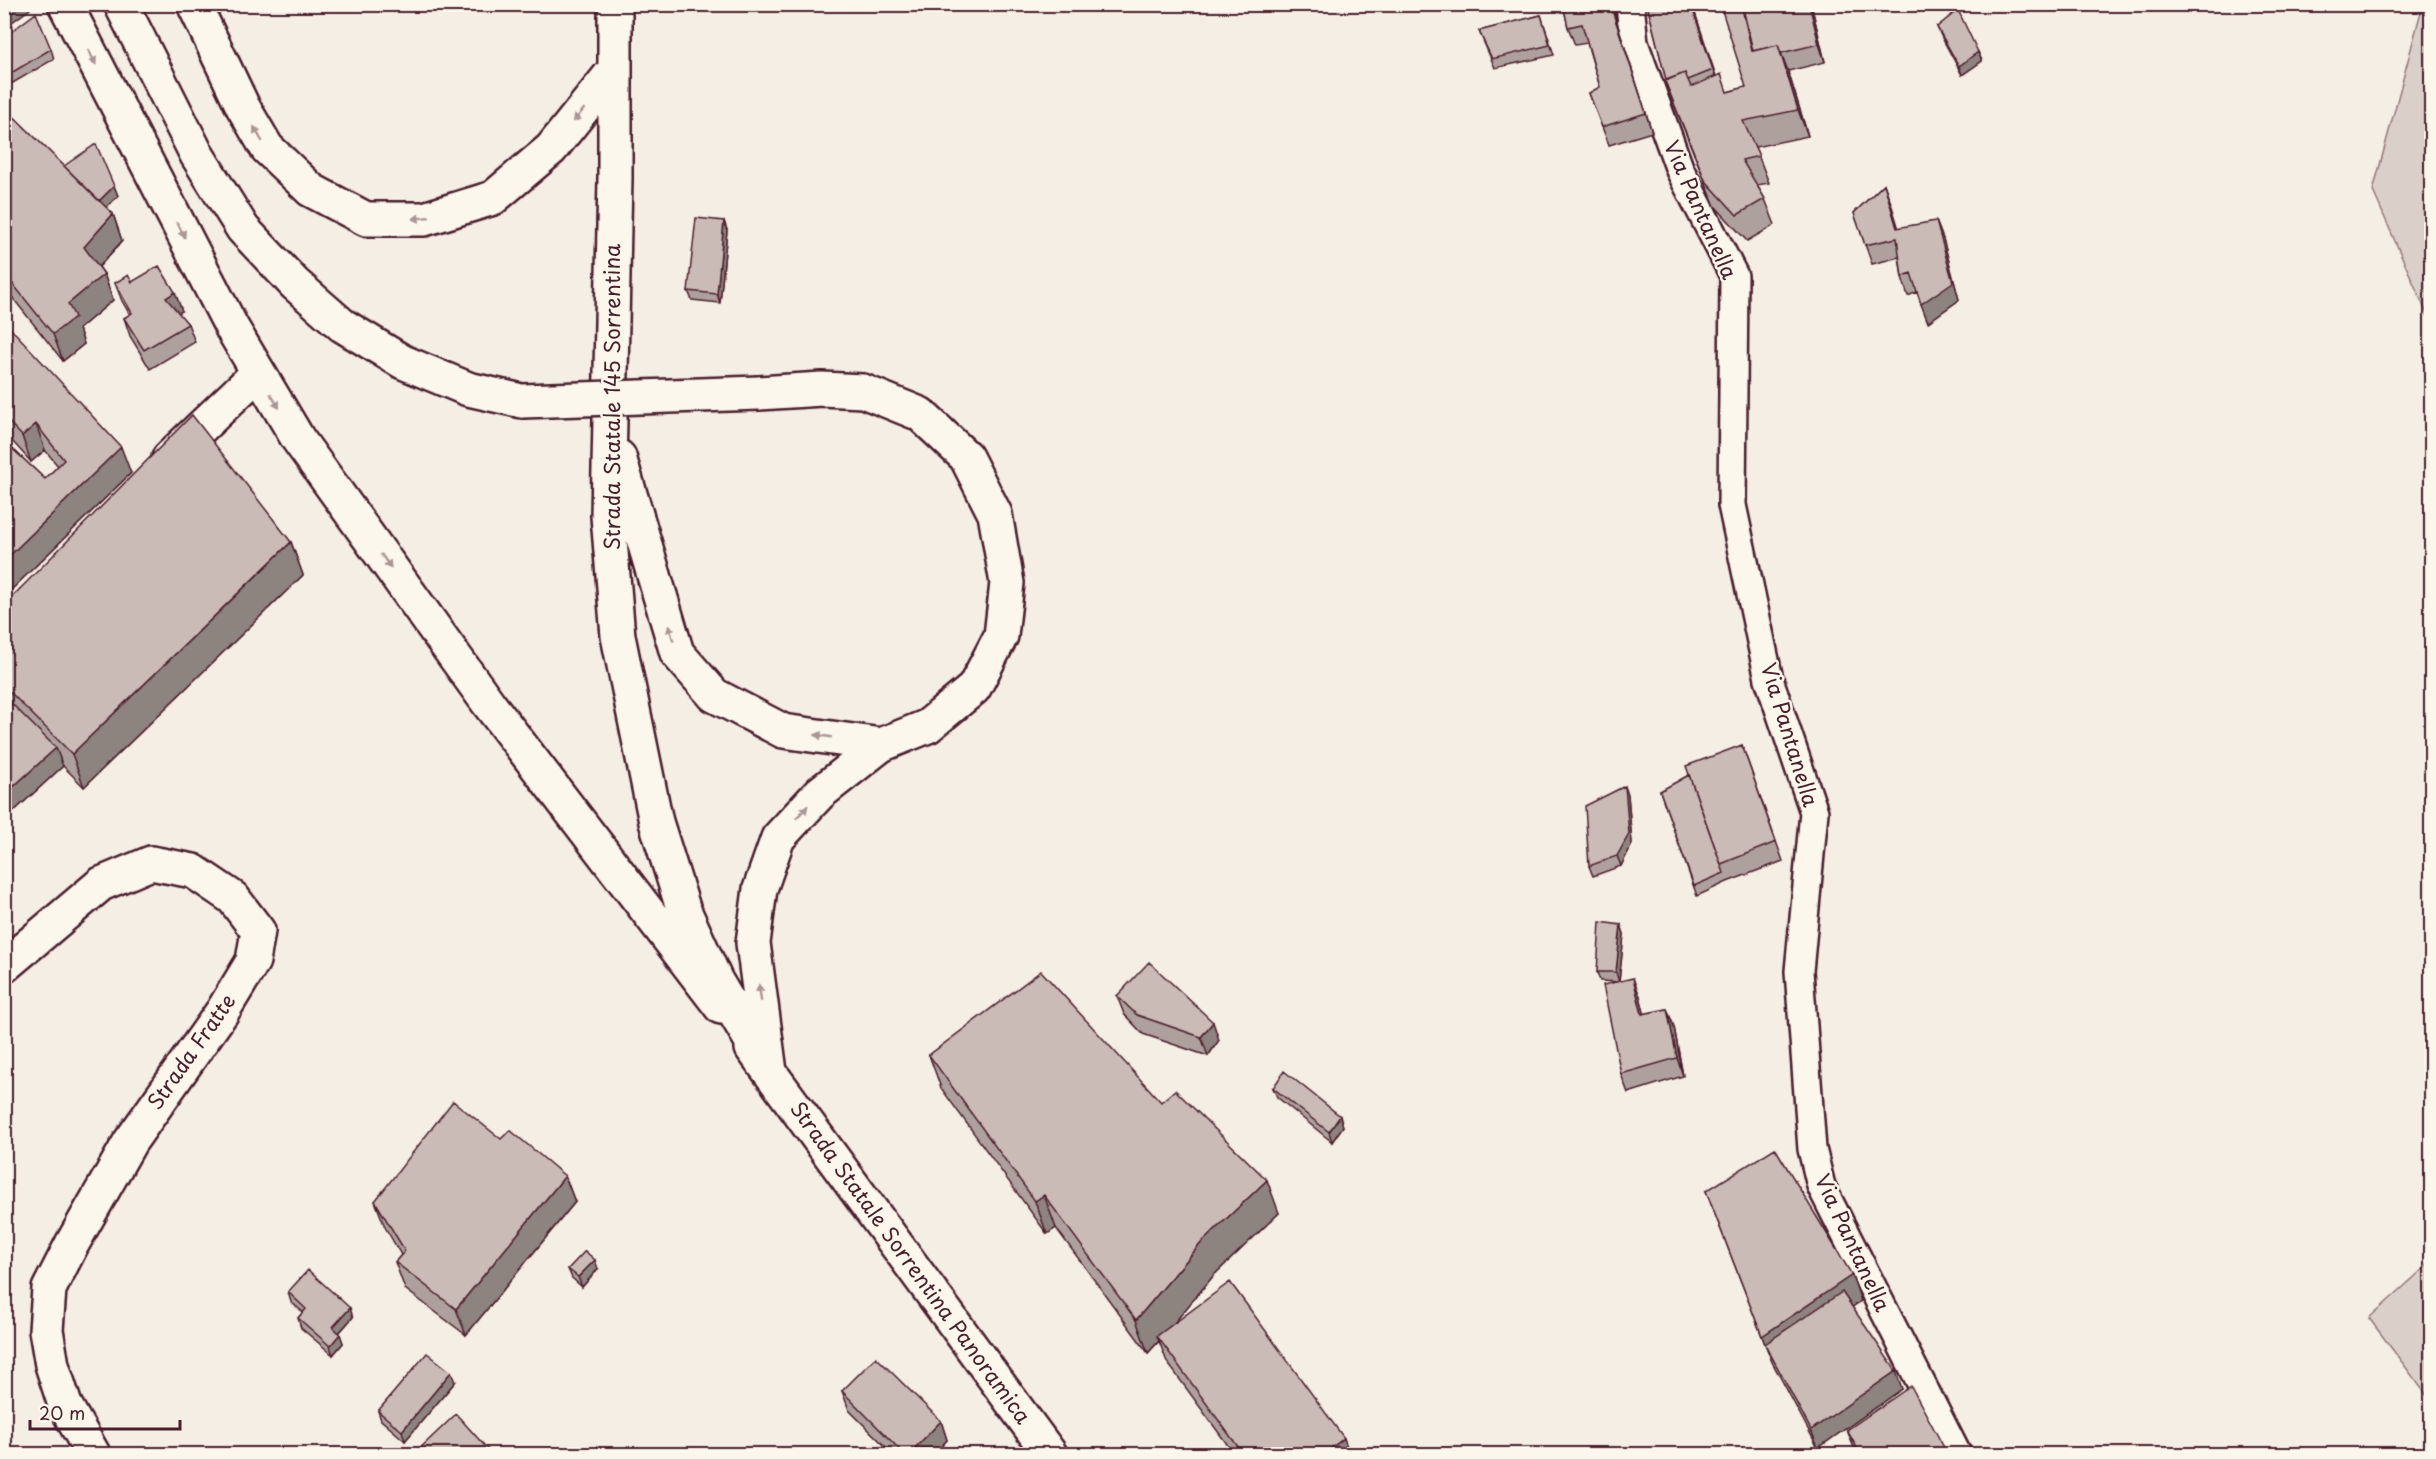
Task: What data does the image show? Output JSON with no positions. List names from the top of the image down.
{
  "streets": {
    "main road": ["Strada Statale 145 Sorrentina", "Strada Fratte", "Strada Statale Sorrentina Panoramica"],
    "lane": ["Via Pantanella"]
  },
  "crossings": [
    ["Strada Statale 145 Sorrentina", "Strada Statale Sorrentina Panoramica"]
  ],
  "scale_bar": "20 m"
}
